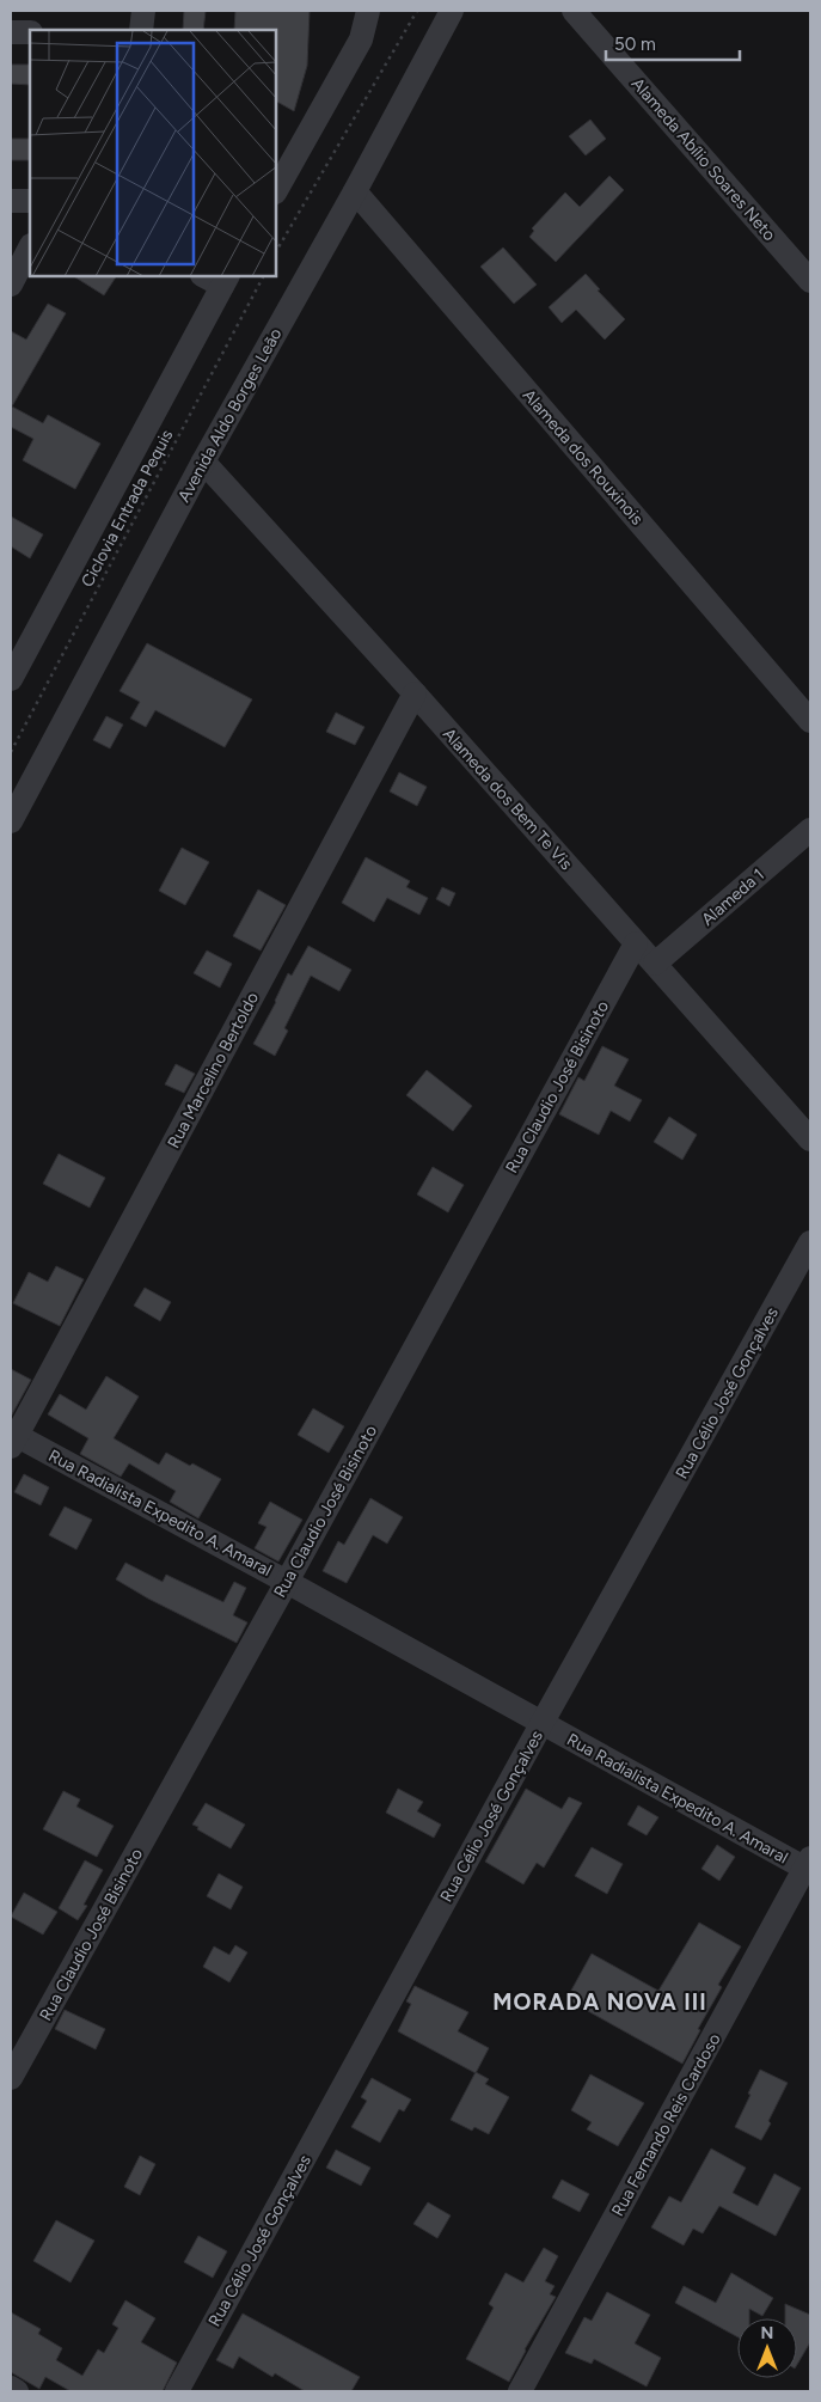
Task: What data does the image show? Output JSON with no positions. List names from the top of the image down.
{
  "streets": {
    "street": [
      "Alameda Abílio Soares Neto",
      "Avenida Aldo Borges Leão",
      "Alameda dos Rouxinois",
      "Alameda dos Bem Te Vis",
      "Alameda 1",
      "Rua Marcelino Bertoldo",
      "Rua Claudio José Bisinoto",
      "Rua Célio José Gonçalves",
      "Rua Radialista Expedito A. Amaral",
      "Rua Fernando Reis Cardoso"
    ],
    "path": ["Ciclovia Entrada Pequis"]
  },
  "crossings": [
    ["Avenida Aldo Borges Leão", "Alameda dos Rouxinois"],
    ["Avenida Aldo Borges Leão", "Alameda dos Bem Te Vis"],
    ["Alameda dos Bem Te Vis", "Alameda 1"],
    ["Alameda dos Bem Te Vis", "Rua Marcelino Bertoldo"],
    ["Alameda dos Bem Te Vis", "Rua Claudio José Bisinoto"],
    ["Rua Marcelino Bertoldo", "Rua Radialista Expedito A. Amaral"],
    ["Rua Claudio José Bisinoto", "Rua Radialista Expedito A. Amaral"],
    ["Rua Célio José Gonçalves", "Rua Radialista Expedito A. Amaral"],
    ["Rua Radialista Expedito A. Amaral", "Rua Fernando Reis Cardoso"]
  ],
  "districts": ["MORADA NOVA III"],
  "scale_bar": "50 m",
  "north": "top"
}
